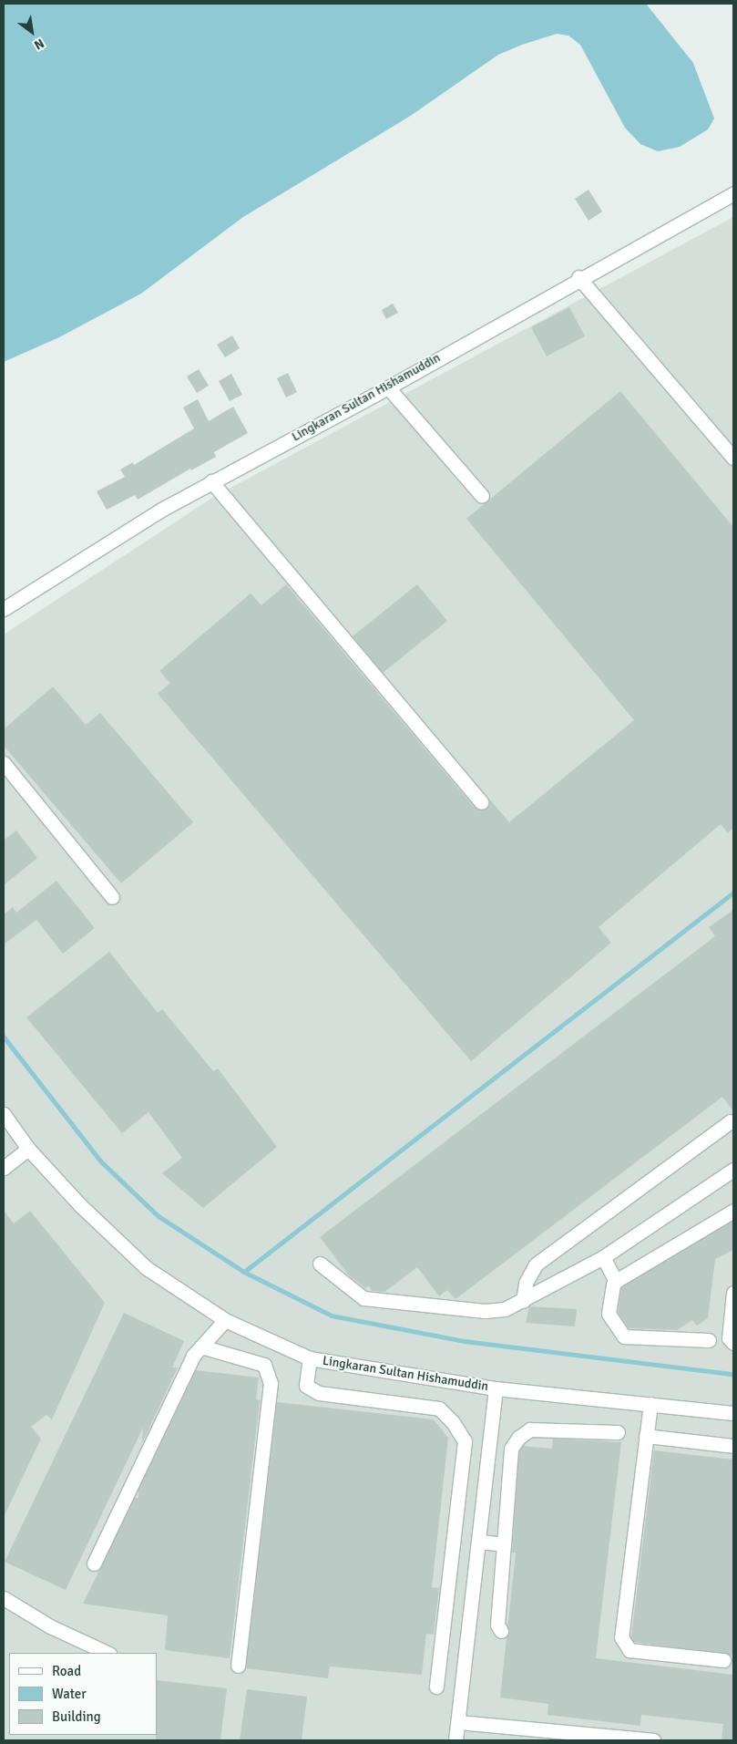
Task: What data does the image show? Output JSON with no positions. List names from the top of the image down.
{
  "streets": {
    "street": ["Lingkaran Sultan Hishamuddin"]
  },
  "legend": ["Road", "Water", "Building"],
  "north": "bottom right"
}
